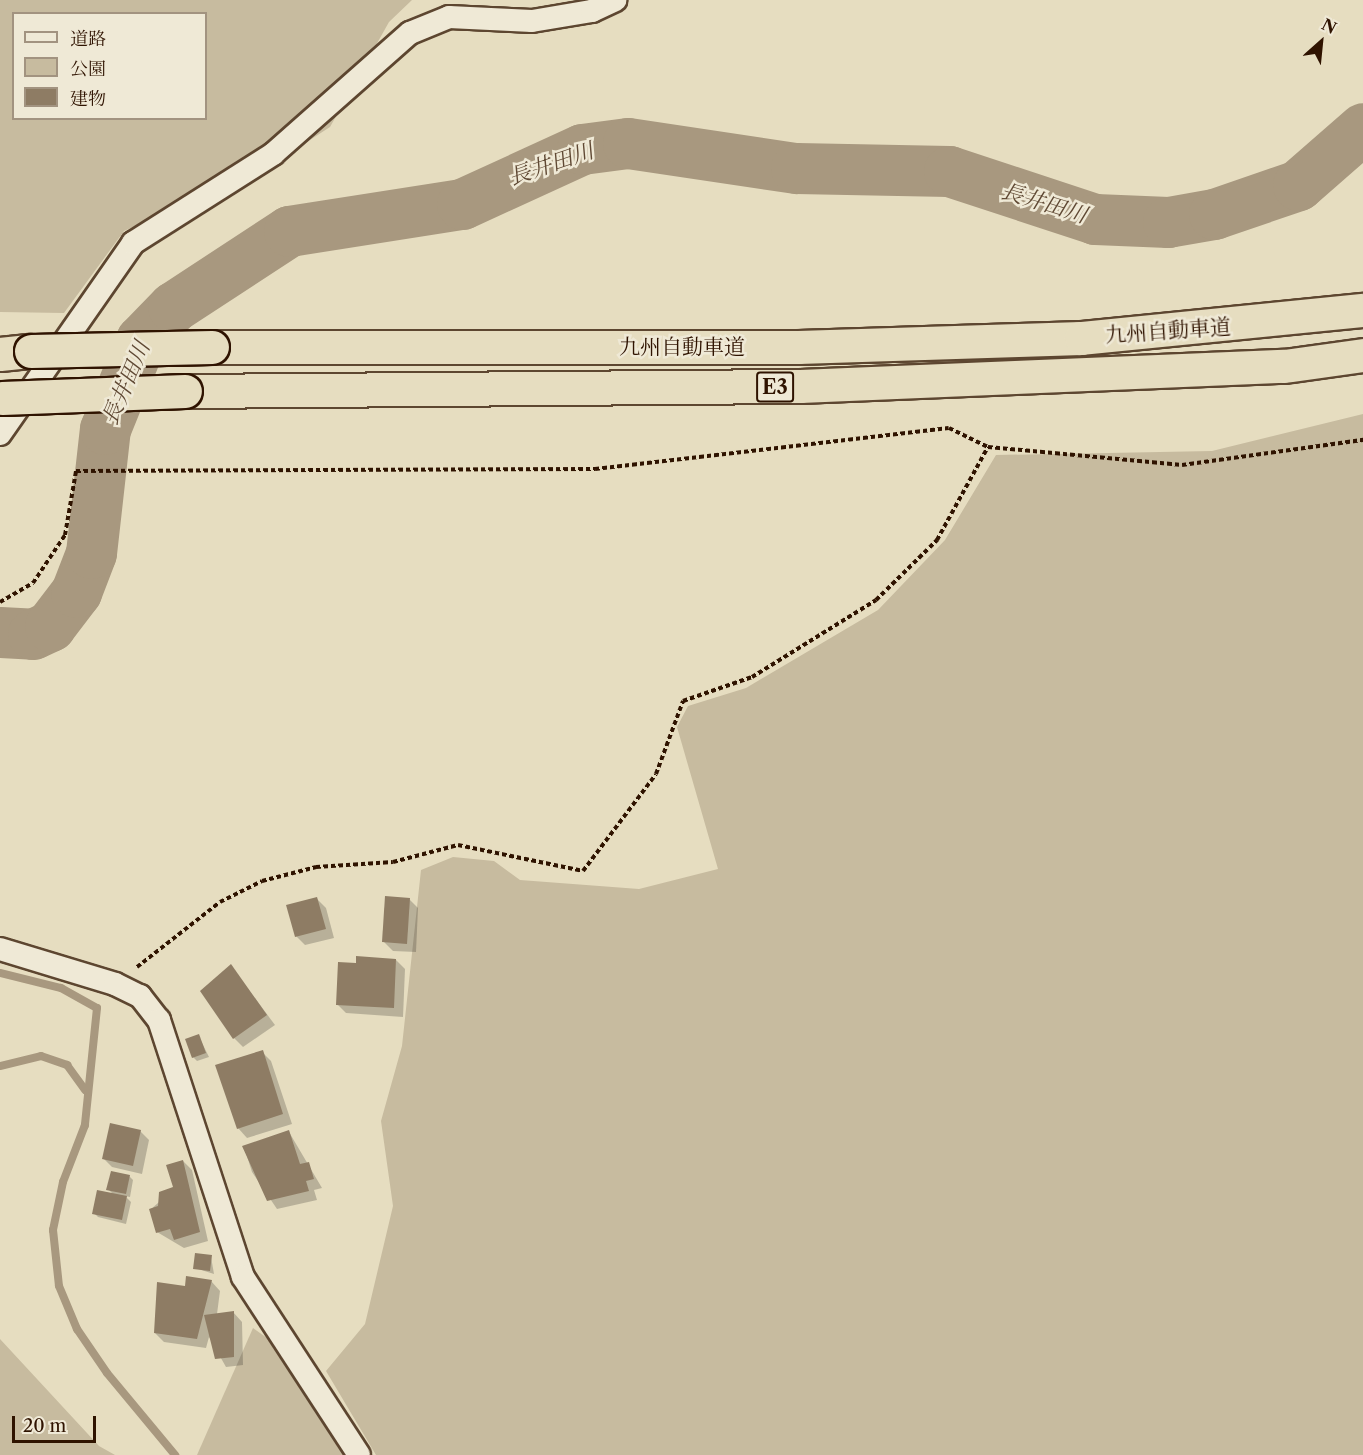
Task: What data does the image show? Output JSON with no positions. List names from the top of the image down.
{
  "streets": {
    "highway": ["九州自動車道", "E3"]
  },
  "water": ["長井田川"],
  "legend": ["道路", "公園", "建物"],
  "scale_bar": "20 m",
  "north": "top right"
}
